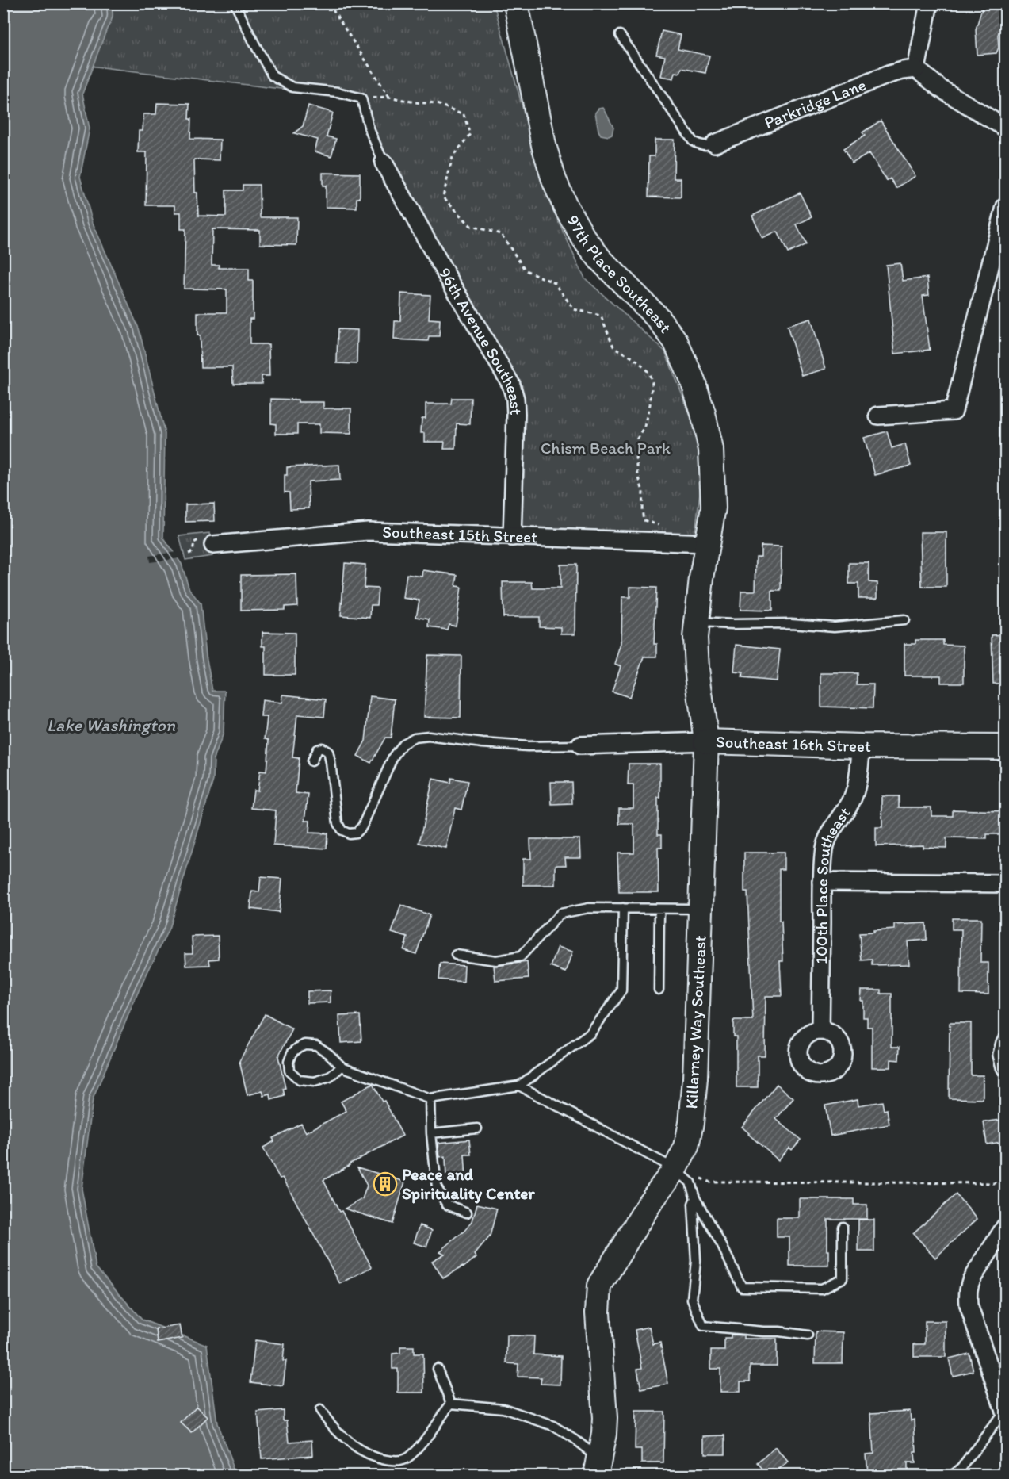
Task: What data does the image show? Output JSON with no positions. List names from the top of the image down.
{
  "streets": {
    "street": [
      "Parkridge Lane",
      "97th Place Southeast",
      "96th Avenue Southeast",
      "Southeast 15th Street",
      "Southeast 16th Street",
      "100th Place Southeast",
      "Killarney Way Southeast"
    ]
  },
  "crossings": [
    ["97th Place Southeast", "Southeast 15th Street"],
    ["97th Place Southeast", "Killarney Way Southeast"],
    ["96th Avenue Southeast", "Southeast 15th Street"],
    ["Southeast 15th Street", "Killarney Way Southeast"],
    ["Southeast 16th Street", "100th Place Southeast"],
    ["Southeast 16th Street", "Killarney Way Southeast"]
  ],
  "water": ["Lake Washington"],
  "parks": ["Chism Beach Park"],
  "places": {
    "building": ["Peace and Spirituality Center"]
  }
}
